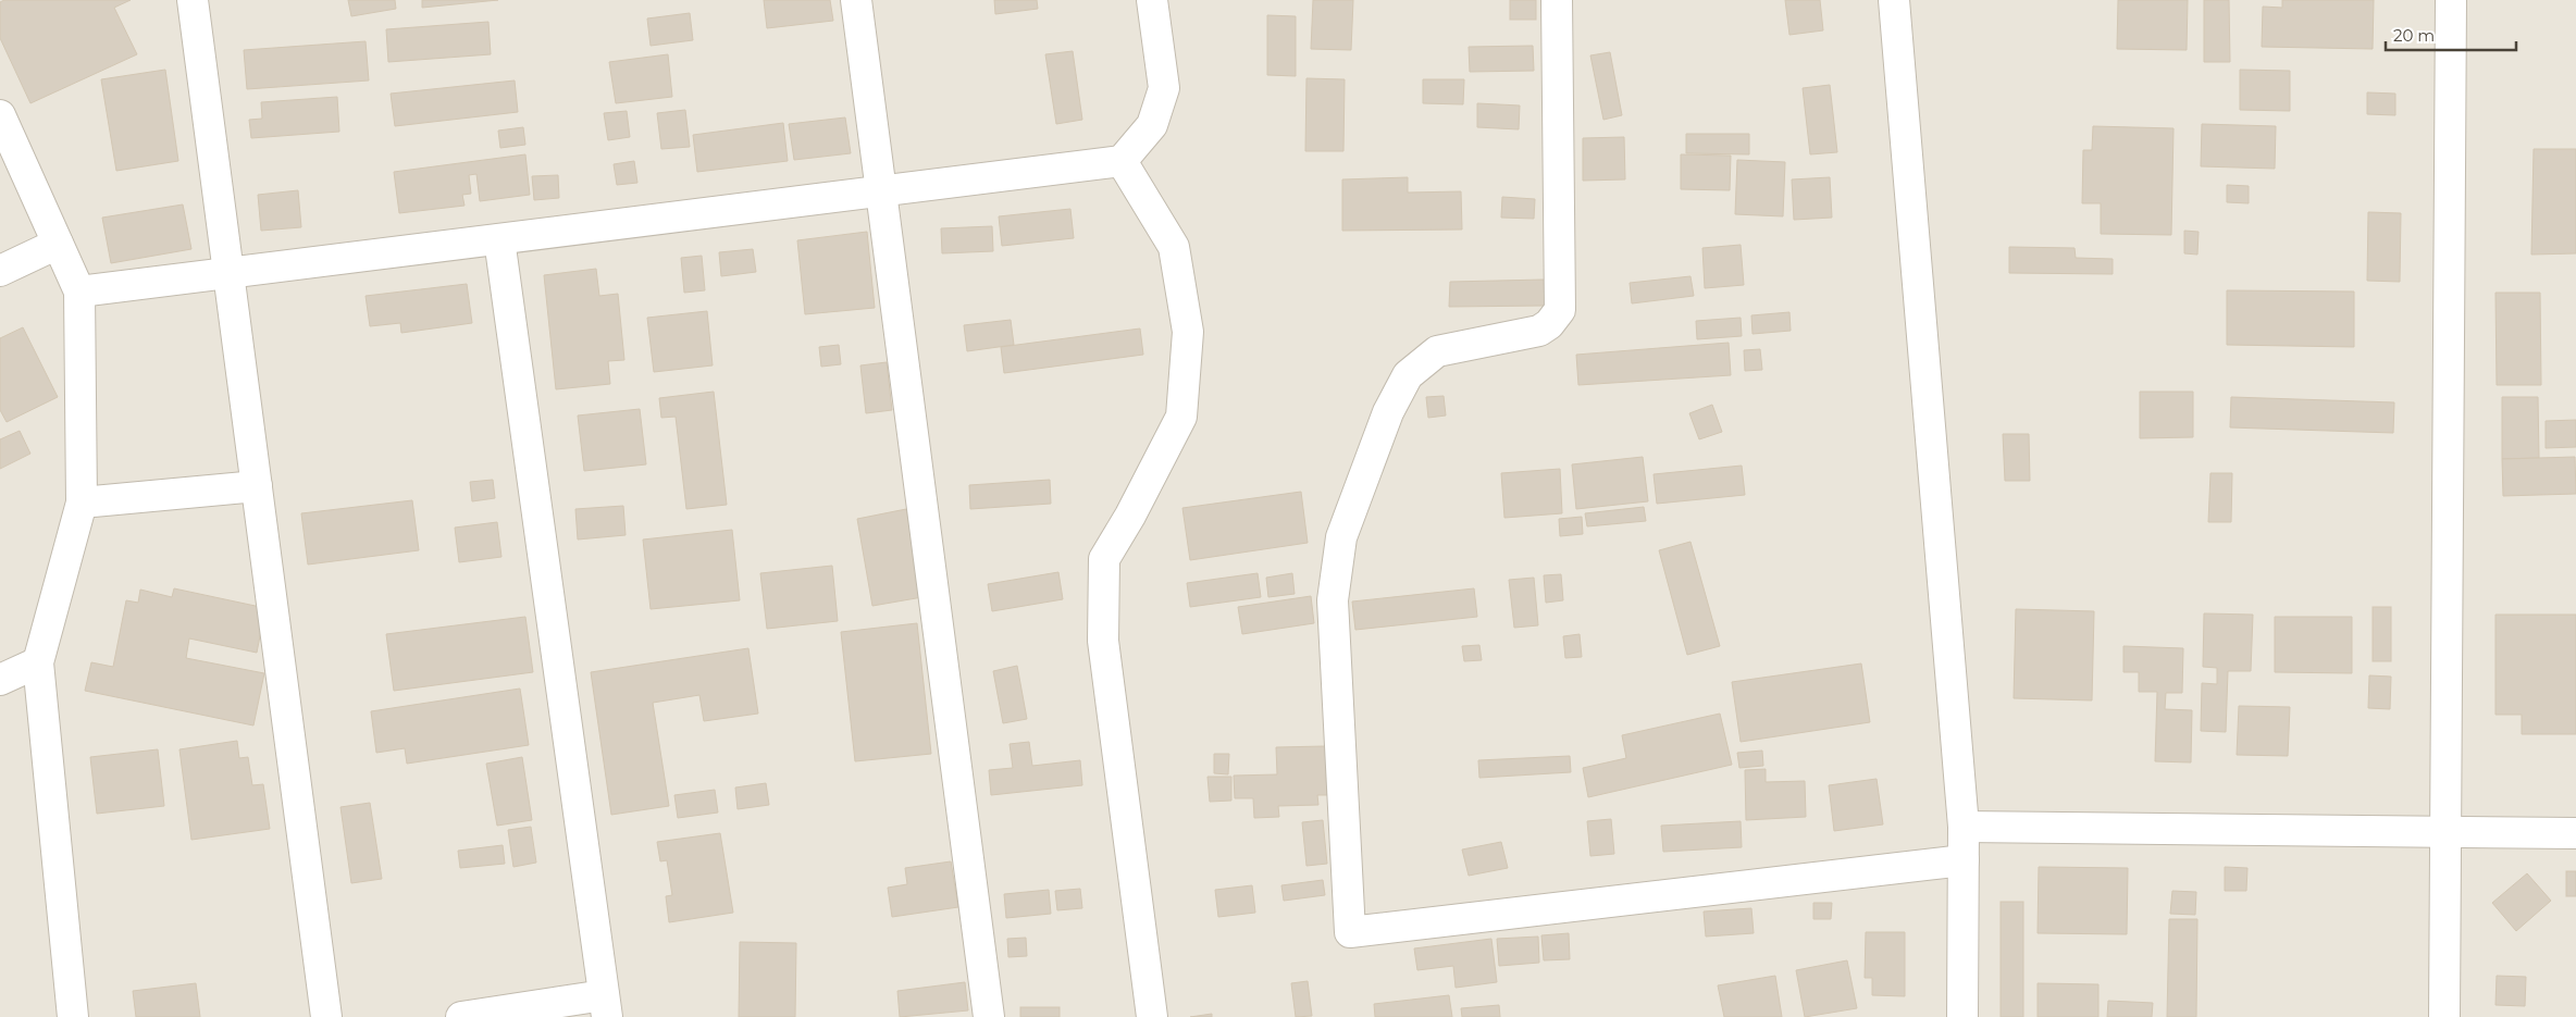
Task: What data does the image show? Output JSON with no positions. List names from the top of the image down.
{
  "scale_bar": "20 m"
}
